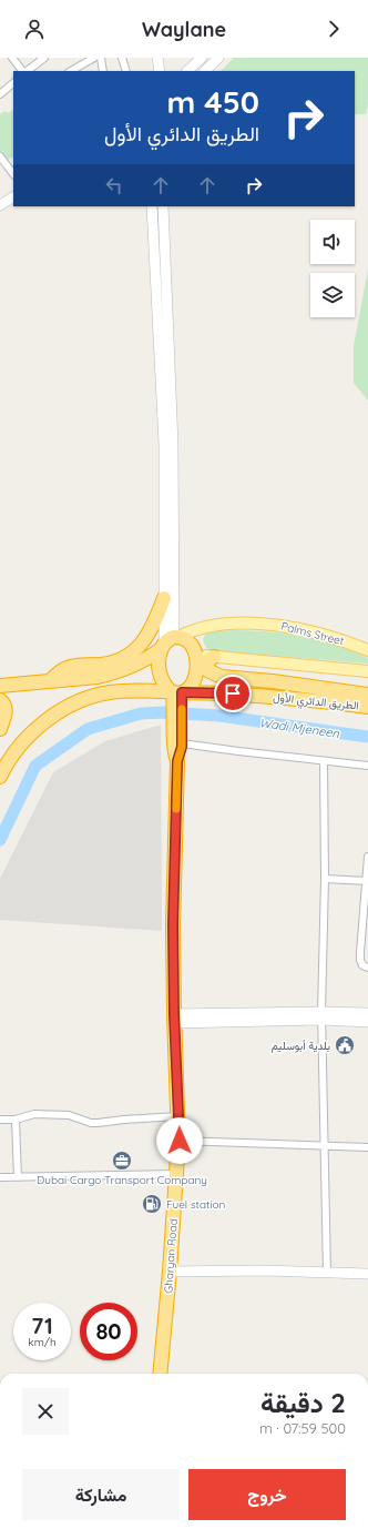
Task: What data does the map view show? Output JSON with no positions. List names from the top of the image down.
{
  "streets": {
    "highway": ["الطريق الدائري الأول", "Gharyan Road"],
    "main road": ["Palms Street"]
  },
  "crossings": [
    ["Palms Street", "الطريق الدائري الأول"],
    ["Palms Street", "Gharyan Road"],
    ["الطريق الدائري الأول", "Gharyan Road"]
  ],
  "water": ["Wadi Mjeneen"],
  "places": {
    "public building": ["بلدية أبوسليم"],
    "office": ["Dubai Cargo Transport Company"],
    "fuel station": ["Fuel station"]
  },
  "page": {
    "header": "Waylane",
    "turn": ["450 m", "الطريق الدائري الأول"],
    "speed": "71 km/h",
    "limit": "80",
    "heading": ["2 دقيقة", "500 m · 07:59"],
    "buttons": ["خروج", "مشاركة"]
  }
}
